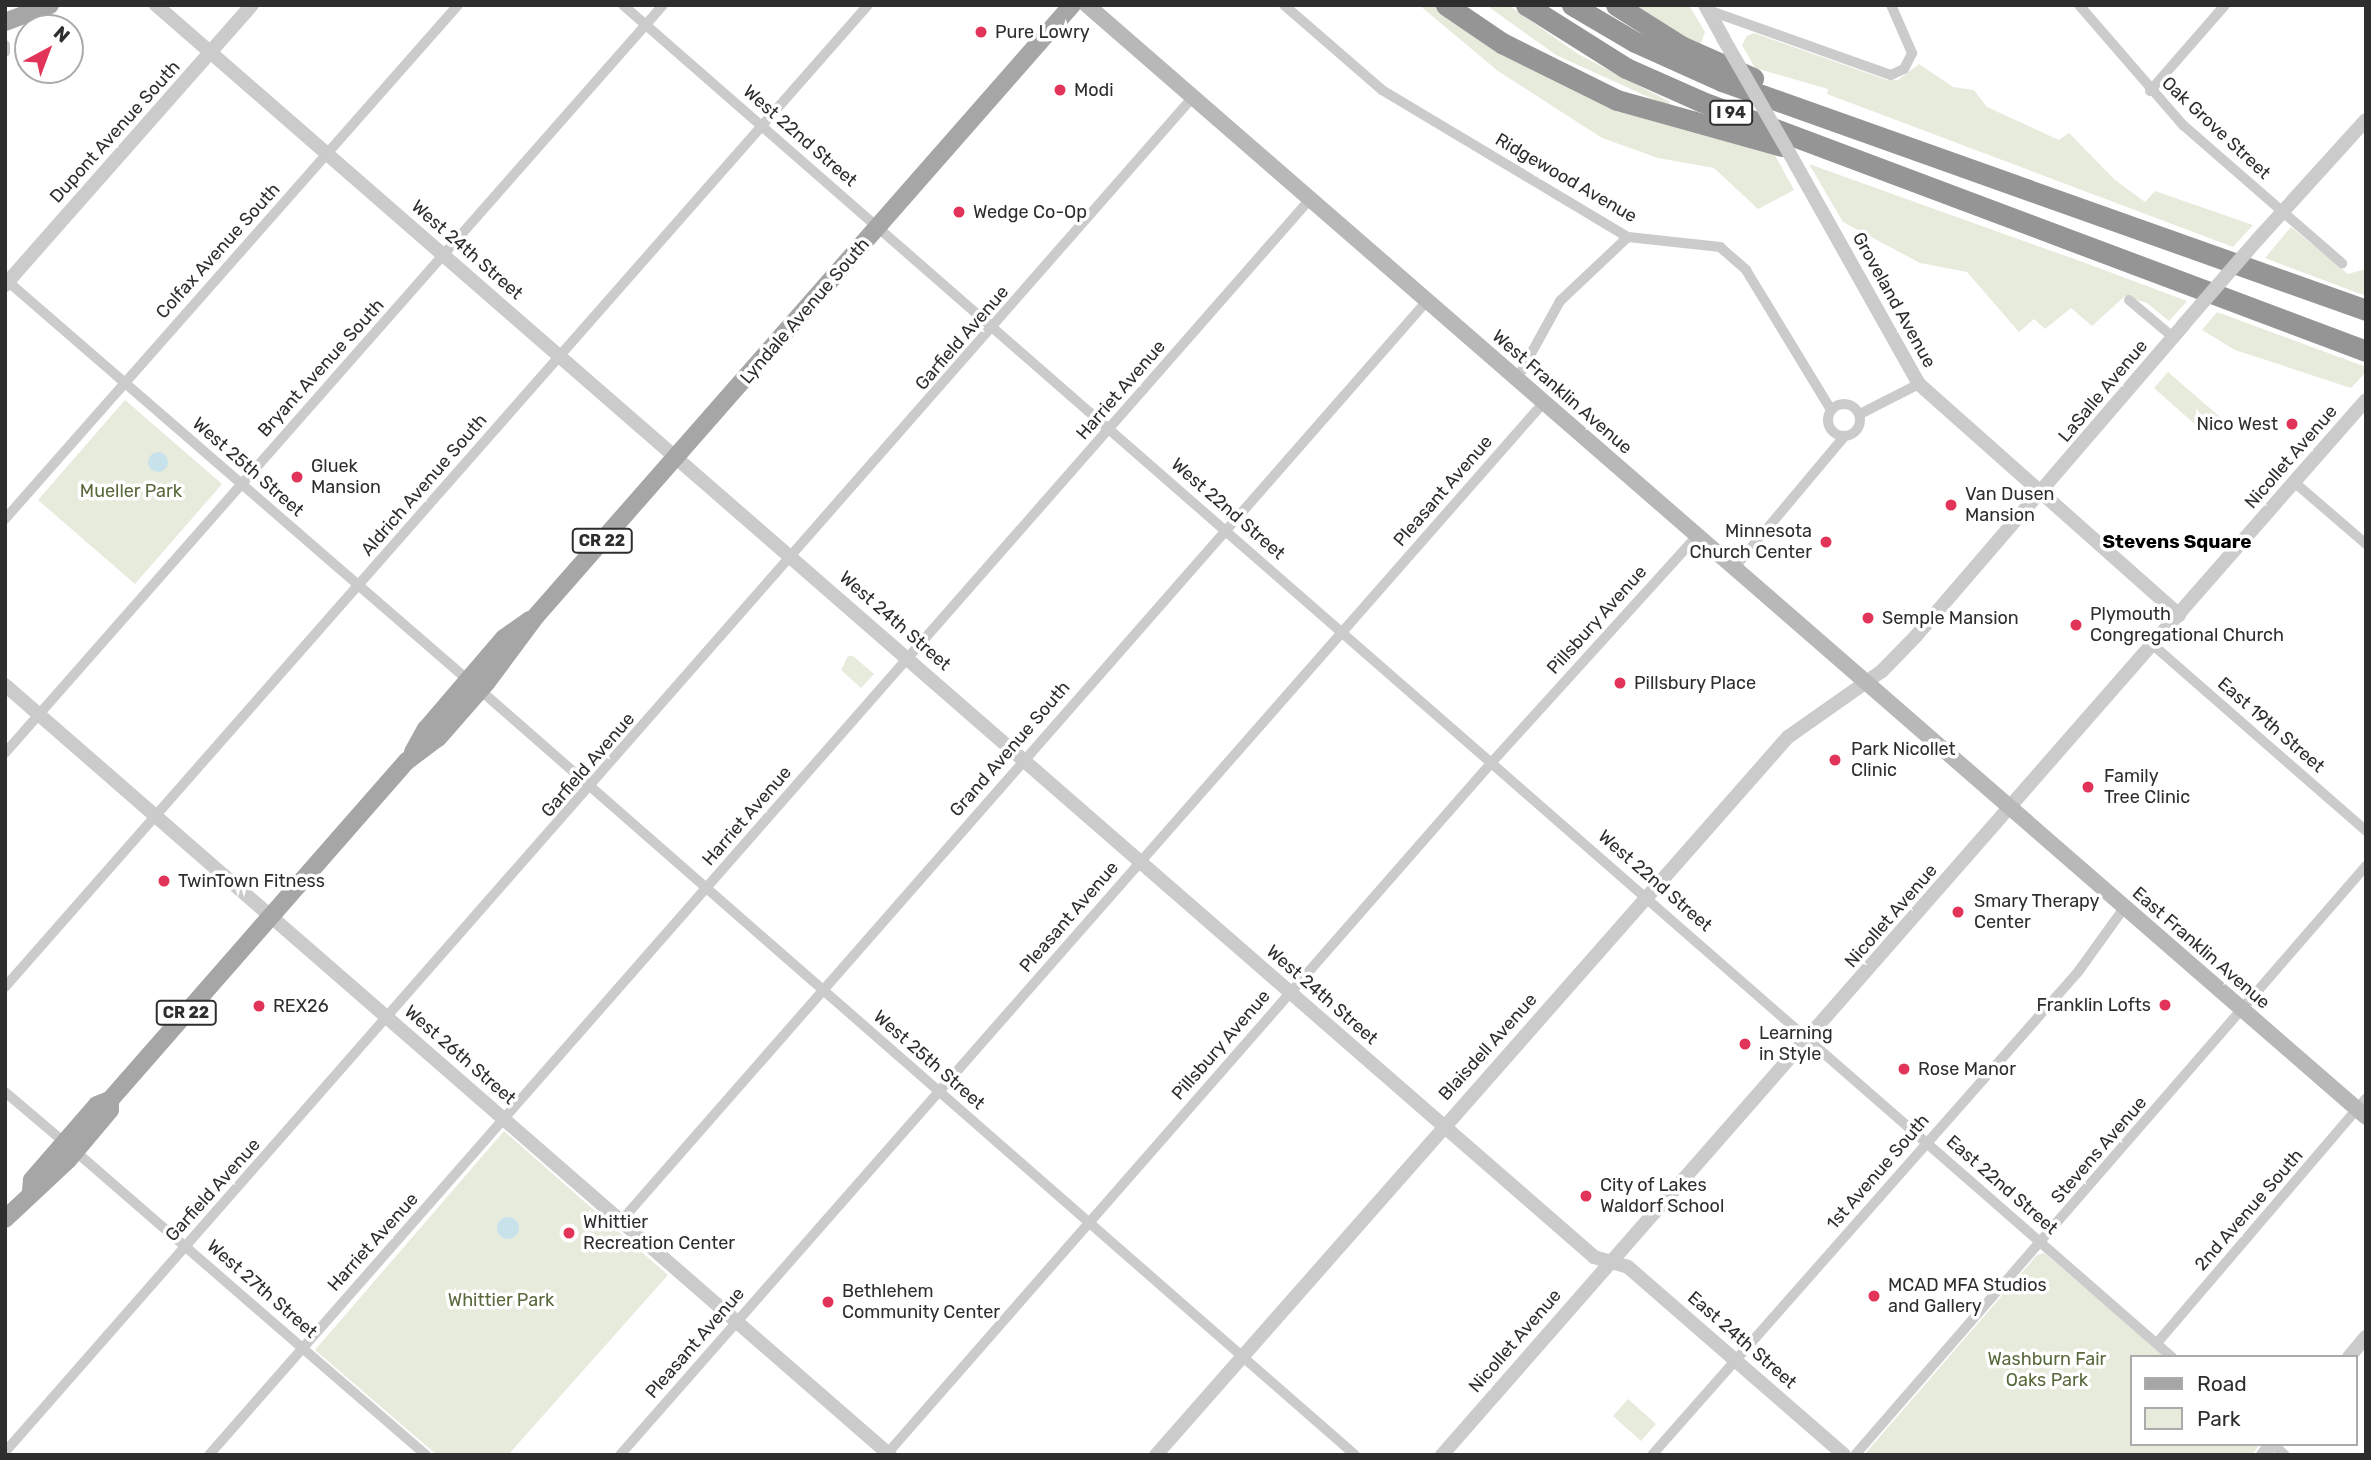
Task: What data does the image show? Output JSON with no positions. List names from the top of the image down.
{
  "streets": {
    "highway": ["I 94"],
    "main road": [
      "Lyndale Avenue South",
      "West Franklin Avenue",
      "CR 22",
      "East Franklin Avenue"
    ],
    "street": [
      "Oak Grove Street",
      "Dupont Avenue South",
      "West 22nd Street",
      "Ridgewood Avenue",
      "West 24th Street",
      "Colfax Avenue South",
      "Groveland Avenue",
      "Garfield Avenue",
      "Bryant Avenue South",
      "Harriet Avenue",
      "LaSalle Avenue",
      "Nicollet Avenue",
      "West 25th Street",
      "Aldrich Avenue South",
      "Pleasant Avenue",
      "Pillsbury Avenue",
      "East 19th Street",
      "Grand Avenue South",
      "Blaisdell Avenue",
      "West 26th Street",
      "Stevens Avenue",
      "1st Avenue South",
      "East 22nd Street",
      "2nd Avenue South",
      "West 27th Street",
      "East 24th Street"
    ]
  },
  "crossings": [
    ["Oak Grove Street", "LaSalle Avenue"],
    ["Dupont Avenue South", "West 24th Street"],
    ["Dupont Avenue South", "West 25th Street"],
    ["West 22nd Street", "Lyndale Avenue South"],
    ["West 22nd Street", "Garfield Avenue"],
    ["West 22nd Street", "Bryant Avenue South"],
    ["West 22nd Street", "Harriet Avenue"],
    ["West 22nd Street", "Nicollet Avenue"],
    ["West 22nd Street", "Aldrich Avenue South"],
    ["West 22nd Street", "Pleasant Avenue"],
    ["West 22nd Street", "Pillsbury Avenue"],
    ["West 22nd Street", "Grand Avenue South"],
    ["West 22nd Street", "Blaisdell Avenue"],
    ["West 22nd Street", "East 22nd Street"],
    ["West 24th Street", "Colfax Avenue South"],
    ["West 24th Street", "Lyndale Avenue South"],
    ["West 24th Street", "Garfield Avenue"],
    ["West 24th Street", "Bryant Avenue South"],
    ["West 24th Street", "Harriet Avenue"],
    ["West 24th Street", "Nicollet Avenue"],
    ["West 24th Street", "Aldrich Avenue South"],
    ["West 24th Street", "Pleasant Avenue"],
    ["West 24th Street", "Pillsbury Avenue"],
    ["West 24th Street", "Grand Avenue South"],
    ["West 24th Street", "Blaisdell Avenue"],
    ["West 24th Street", "East 24th Street"],
    ["Colfax Avenue South", "West 25th Street"],
    ["Groveland Avenue", "LaSalle Avenue"],
    ["Groveland Avenue", "Nicollet Avenue"],
    ["Lyndale Avenue South", "West 25th Street"],
    ["Lyndale Avenue South", "West 26th Street"],
    ["Lyndale Avenue South", "West 27th Street"],
    ["Garfield Avenue", "West Franklin Avenue"],
    ["Garfield Avenue", "West 25th Street"],
    ["Garfield Avenue", "West 26th Street"],
    ["Garfield Avenue", "West 27th Street"],
    ["Bryant Avenue South", "West 25th Street"],
    ["Bryant Avenue South", "West 26th Street"],
    ["Harriet Avenue", "West Franklin Avenue"],
    ["Harriet Avenue", "West 25th Street"],
    ["Harriet Avenue", "West 26th Street"],
    ["Harriet Avenue", "West 27th Street"],
    ["LaSalle Avenue", "West Franklin Avenue"],
    ["LaSalle Avenue", "Blaisdell Avenue"],
    ["West Franklin Avenue", "Nicollet Avenue"],
    ["West Franklin Avenue", "Pleasant Avenue"],
    ["West Franklin Avenue", "Pillsbury Avenue"],
    ["West Franklin Avenue", "Grand Avenue South"],
    ["West Franklin Avenue", "East Franklin Avenue"],
    ["West Franklin Avenue", "Blaisdell Avenue"],
    ["Nicollet Avenue", "East 19th Street"],
    ["Nicollet Avenue", "East Franklin Avenue"],
    ["Nicollet Avenue", "East 22nd Street"],
    ["Nicollet Avenue", "East 24th Street"],
    ["West 25th Street", "Aldrich Avenue South"],
    ["West 25th Street", "Pleasant Avenue"],
    ["West 25th Street", "Pillsbury Avenue"],
    ["West 25th Street", "Grand Avenue South"],
    ["West 25th Street", "Blaisdell Avenue"],
    ["Aldrich Avenue South", "West 26th Street"],
    ["Pleasant Avenue", "West 26th Street"],
    ["Pillsbury Avenue", "West 26th Street"],
    ["Grand Avenue South", "West 26th Street"],
    ["East Franklin Avenue", "Stevens Avenue"],
    ["East Franklin Avenue", "1st Avenue South"],
    ["East Franklin Avenue", "2nd Avenue South"],
    ["Stevens Avenue", "East 22nd Street"],
    ["1st Avenue South", "East 22nd Street"],
    ["1st Avenue South", "East 24th Street"],
    ["East 22nd Street", "2nd Avenue South"]
  ],
  "districts": ["Stevens Square"],
  "parks": ["Mueller Park", "Whittier Park", "Washburn Fair Oaks Park"],
  "places": [
    "Pure Lowry",
    "Modi",
    "Wedge Co-Op",
    "Nico West",
    "Gluek Mansion",
    "Van Dusen Mansion",
    "Minnesota Church Center",
    "Semple Mansion",
    "Plymouth Congregational Church",
    "Pillsbury Place",
    "Park Nicollet Clinic",
    "Family Tree Clinic",
    "TwinTown Fitness",
    "Smary Therapy Center",
    "Franklin Lofts",
    "REX26",
    "Learning in Style",
    "Rose Manor",
    "City of Lakes Waldorf School",
    "Whittier Recreation Center",
    "MCAD MFA Studios and Gallery",
    "Bethlehem Community Center"
  ],
  "legend": ["Road", "Park"],
  "north": "top right"
}
